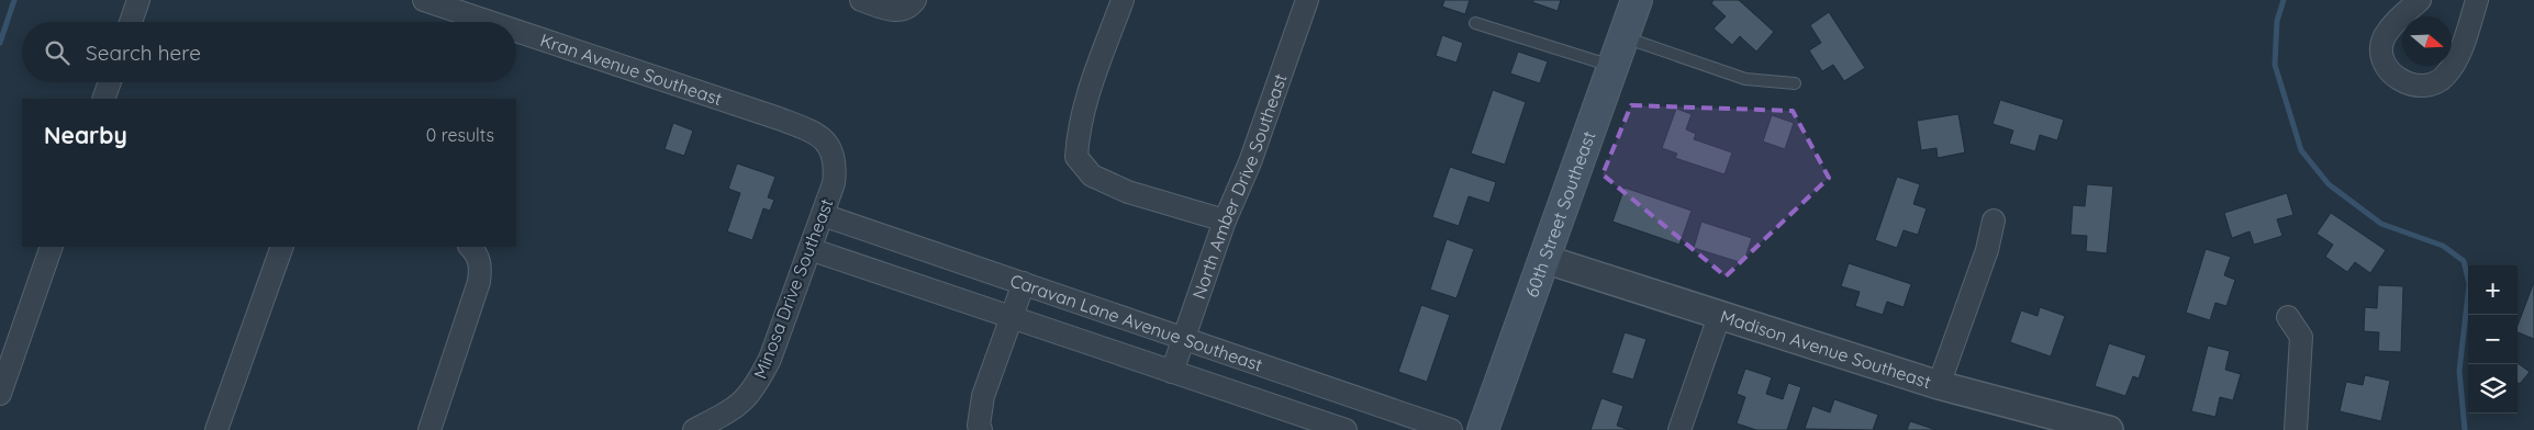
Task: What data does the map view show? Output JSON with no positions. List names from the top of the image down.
{
  "streets": {
    "main road": ["60th Street Southeast"],
    "street": [
      "Kran Avenue Southeast",
      "North Amber Drive Southeast",
      "Minosa Drive Southeast",
      "Caravan Lane Avenue Southeast",
      "Madison Avenue Southeast"
    ]
  },
  "crossings": [
    ["Kran Avenue Southeast", "Minosa Drive Southeast"],
    ["North Amber Drive Southeast", "Caravan Lane Avenue Southeast"],
    ["60th Street Southeast", "Madison Avenue Southeast"],
    ["Minosa Drive Southeast", "Caravan Lane Avenue Southeast"]
  ],
  "north": "right",
  "page": {
    "search": "Search here",
    "heading": ["Nearby", "0 results"],
    "map_buttons": ["+", "−"]
  }
}
